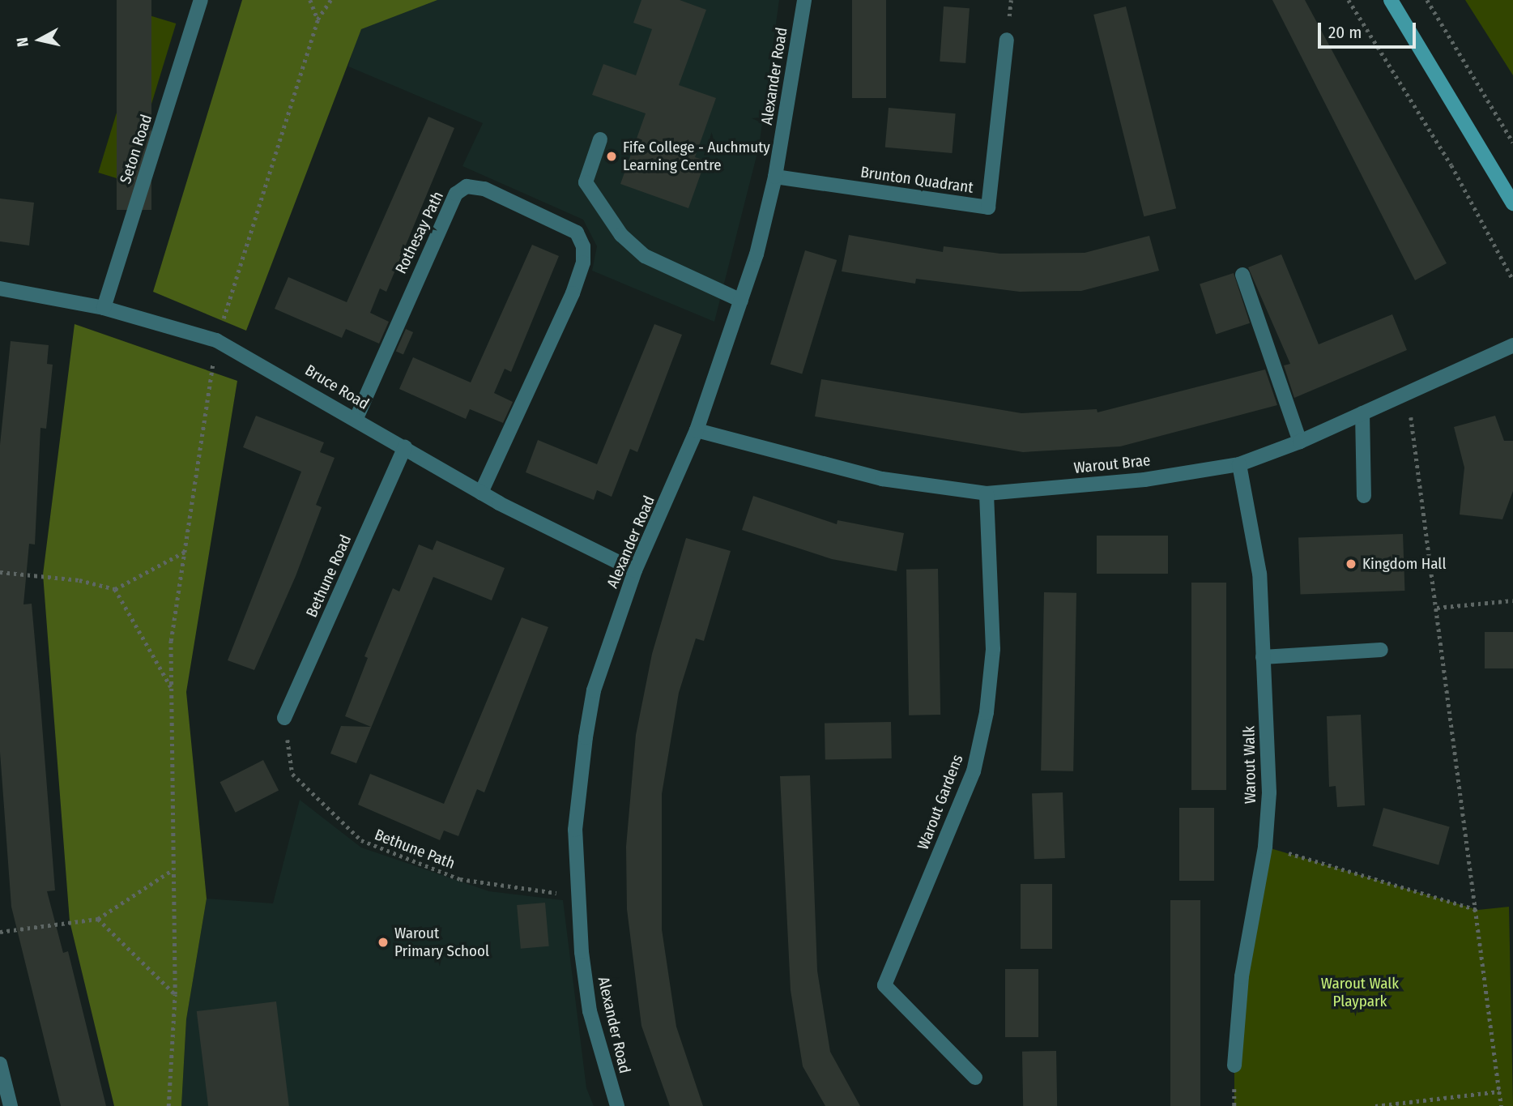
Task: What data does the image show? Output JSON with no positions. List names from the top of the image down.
{
  "streets": {
    "street": [
      "Alexander Road",
      "Seton Road",
      "Brunton Quadrant",
      "Rothesay Path",
      "Bruce Road",
      "Warout Brae",
      "Bethune Road",
      "Warout Walk",
      "Warout Gardens"
    ],
    "path": ["Bethune Path"]
  },
  "crossings": [
    ["Alexander Road", "Brunton Quadrant"],
    ["Alexander Road", "Bruce Road"],
    ["Alexander Road", "Warout Brae"],
    ["Alexander Road", "Bethune Path"],
    ["Seton Road", "Bruce Road"],
    ["Rothesay Path", "Bruce Road"],
    ["Bruce Road", "Bethune Road"],
    ["Warout Brae", "Warout Walk"],
    ["Warout Brae", "Warout Gardens"],
    ["Bethune Road", "Bethune Path"]
  ],
  "parks": ["Warout Walk Playpark"],
  "places": ["Fife College - Auchmuty Learning Centre", "Kingdom Hall", "Warout Primary School"],
  "scale_bar": "20 m",
  "north": "left"
}
